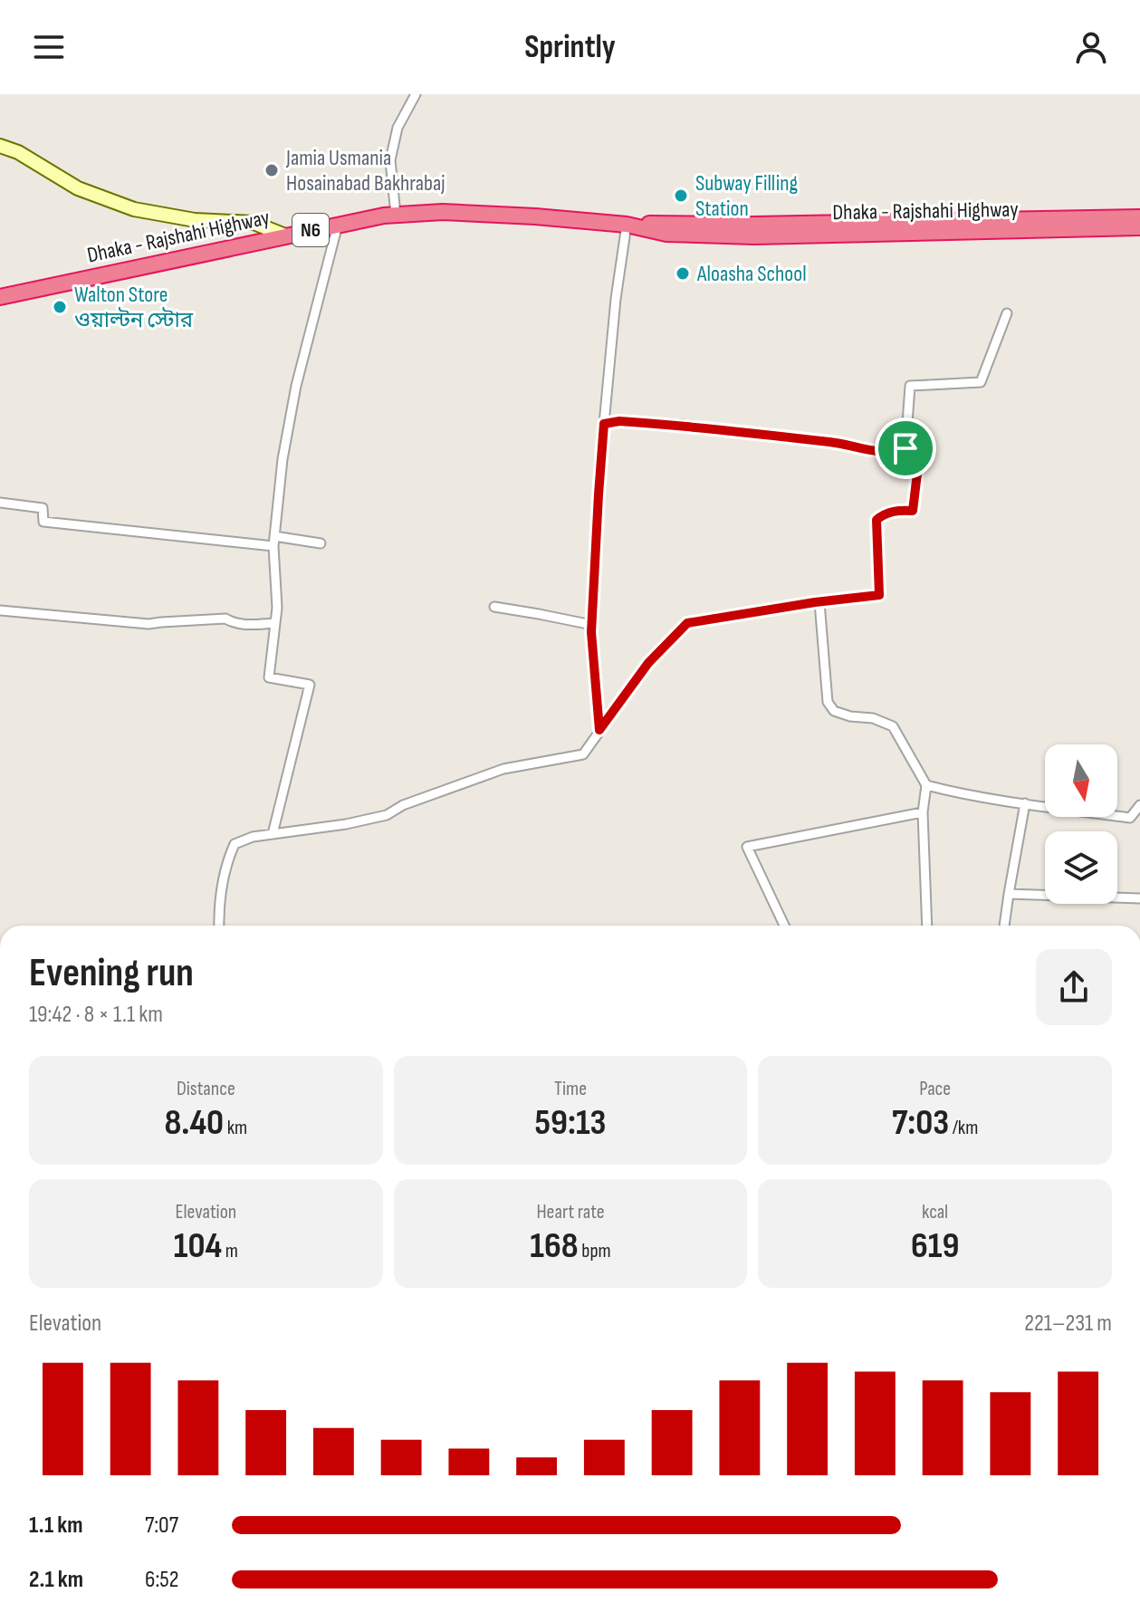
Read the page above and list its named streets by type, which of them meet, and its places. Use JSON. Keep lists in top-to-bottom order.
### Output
{
  "streets": {
    "highway": ["Dhaka - Rajshahi Highway", "N6"]
  },
  "places": [
    "Jamia Usmania Hosainabad Bakhrabaj",
    "Subway Filling Station",
    "Aloasha School",
    "Walton Store ওয়াল্টন স্টোর"
  ],
  "north": "bottom",
  "page": {
    "header": "Sprintly",
    "heading": ["Evening run", "19:42 · 8 × 1.1 km"],
    "stats": [
      ["Distance", "8.40 km"],
      ["Time", "59:13"],
      ["Pace", "7:03 /km"],
      ["Elevation", "104 m"],
      ["Heart rate", "168 bpm"],
      ["kcal", "619"]
    ],
    "chart": ["Elevation", "221–231 m"],
    "list": [
      {
        "name": "1.1 km",
        "note": "7:07"
      },
      {
        "name": "2.1 km",
        "note": "6:52"
      }
    ]
  }
}
